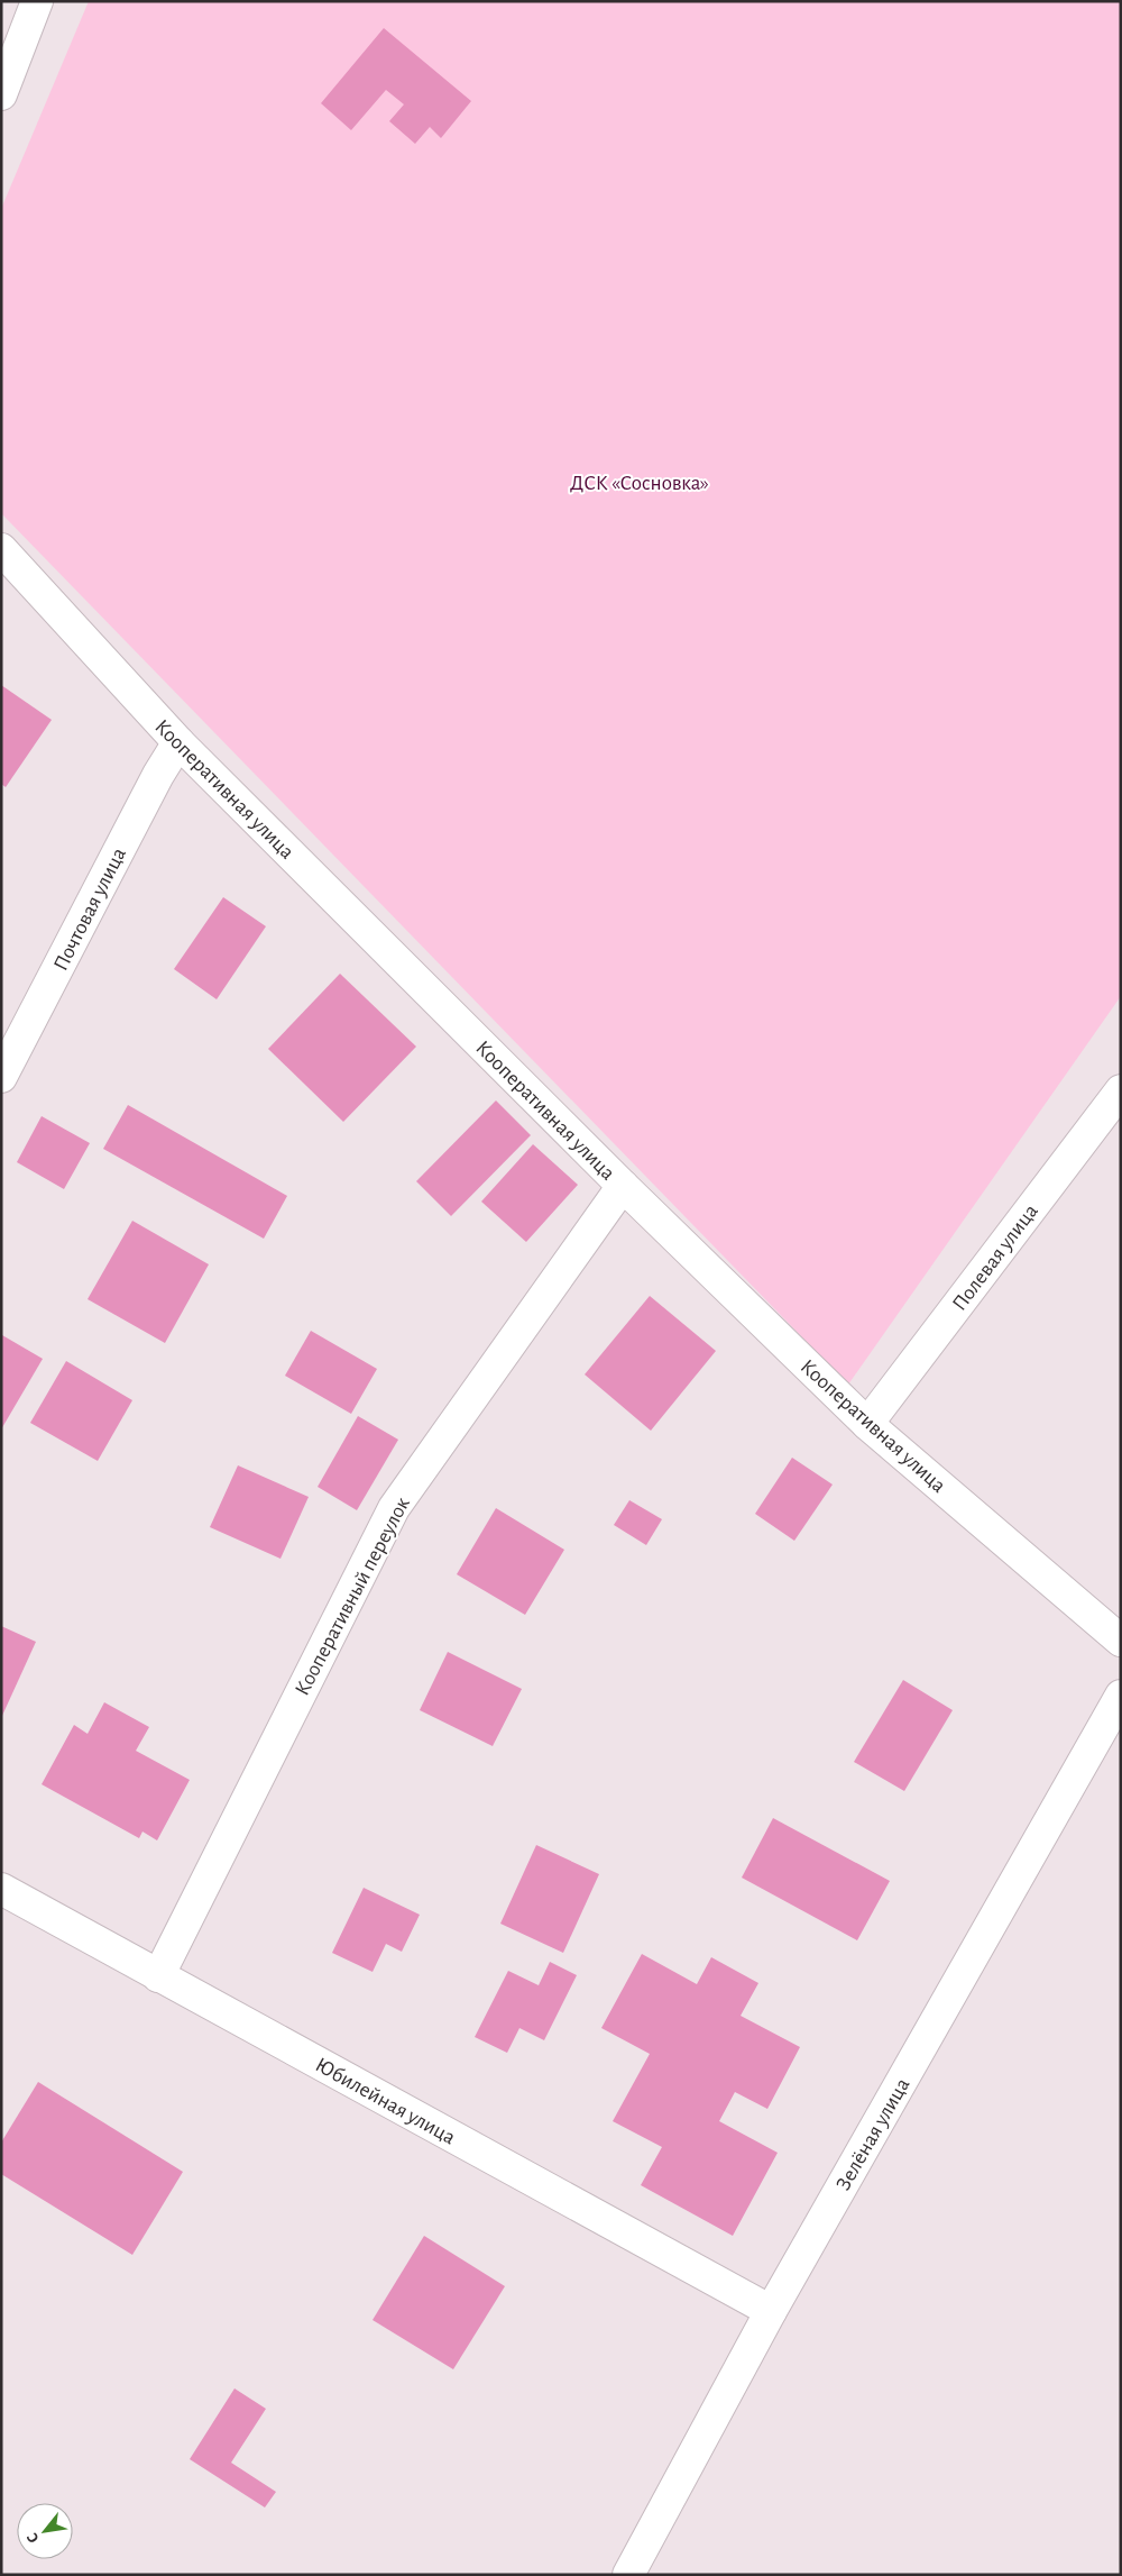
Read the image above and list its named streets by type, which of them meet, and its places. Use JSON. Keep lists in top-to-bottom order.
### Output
{
  "streets": {
    "street": [
      "Кооперативная улица",
      "Почтовая улица",
      "Полевая улица",
      "Кооперативный переулок",
      "Юбилейная улица",
      "Зелёная улица"
    ]
  },
  "crossings": [
    ["Кооперативная улица", "Почтовая улица"],
    ["Кооперативная улица", "Полевая улица"],
    ["Кооперативная улица", "Кооперативный переулок"],
    ["Кооперативный переулок", "Юбилейная улица"],
    ["Юбилейная улица", "Зелёная улица"]
  ],
  "parks": ["ДСК «Сосновка»"],
  "north": "bottom left"
}
